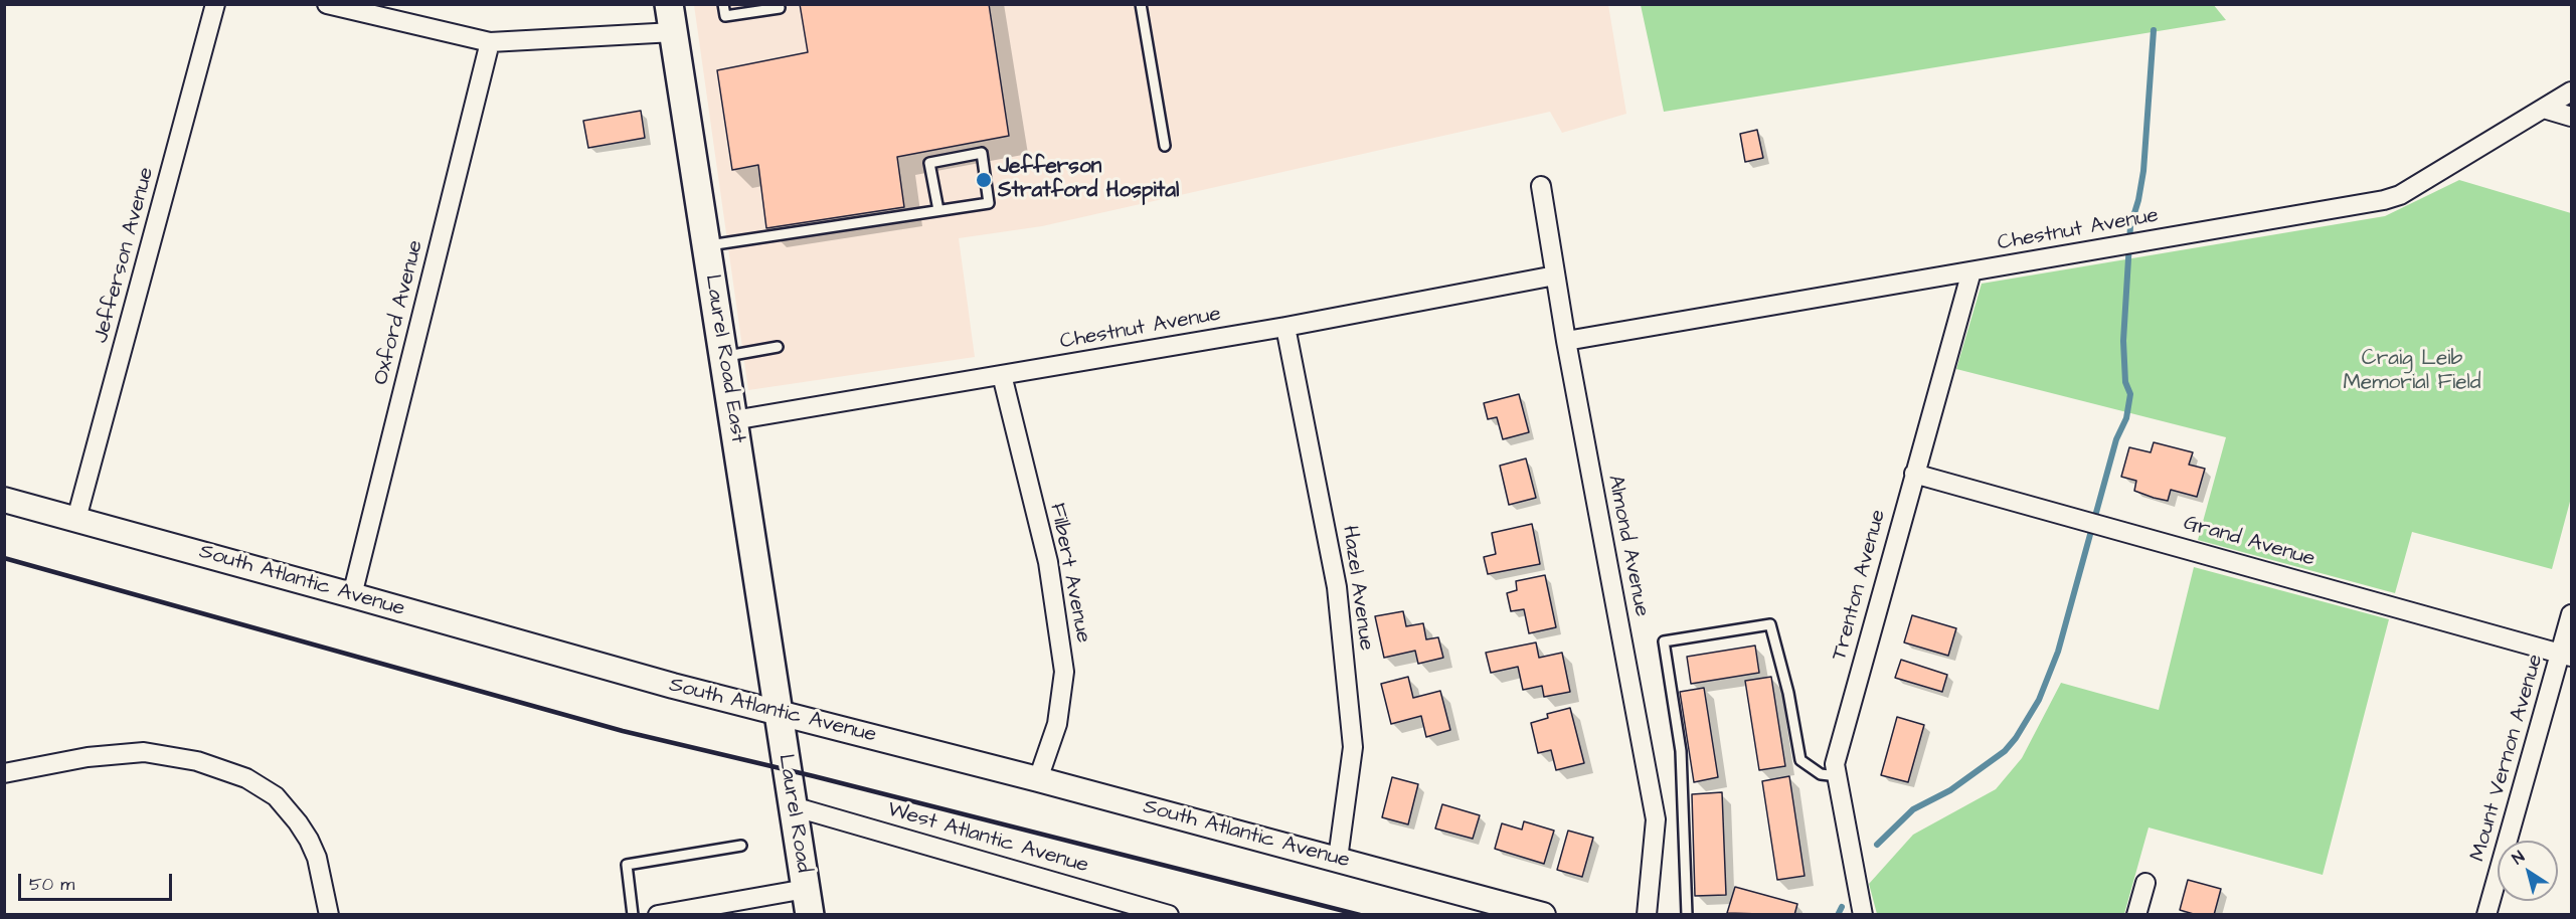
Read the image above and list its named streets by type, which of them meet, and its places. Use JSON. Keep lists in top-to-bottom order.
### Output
{
  "streets": {
    "main road": ["Laurel Road East", "Laurel Road"],
    "street": [
      "Chestnut Avenue",
      "Jefferson Avenue",
      "Oxford Avenue",
      "Grand Avenue",
      "Almond Avenue",
      "Filbert Avenue",
      "South Atlantic Avenue",
      "Trenton Avenue",
      "Hazel Avenue",
      "Mount Vernon Avenue",
      "West Atlantic Avenue"
    ]
  },
  "crossings": [
    ["Chestnut Avenue", "Laurel Road East"],
    ["Chestnut Avenue", "Almond Avenue"],
    ["Chestnut Avenue", "Filbert Avenue"],
    ["Chestnut Avenue", "Trenton Avenue"],
    ["Chestnut Avenue", "Hazel Avenue"],
    ["Jefferson Avenue", "South Atlantic Avenue"],
    ["Oxford Avenue", "South Atlantic Avenue"],
    ["Laurel Road East", "South Atlantic Avenue"],
    ["Laurel Road East", "Laurel Road"],
    ["Grand Avenue", "Trenton Avenue"],
    ["Grand Avenue", "Mount Vernon Avenue"],
    ["Filbert Avenue", "South Atlantic Avenue"],
    ["South Atlantic Avenue", "Hazel Avenue"],
    ["South Atlantic Avenue", "Laurel Road"],
    ["Laurel Road", "West Atlantic Avenue"]
  ],
  "parks": ["Craig Leib Memorial Field"],
  "places": ["Jefferson Stratford Hospital"],
  "scale_bar": "50 m",
  "north": "top left"
}
